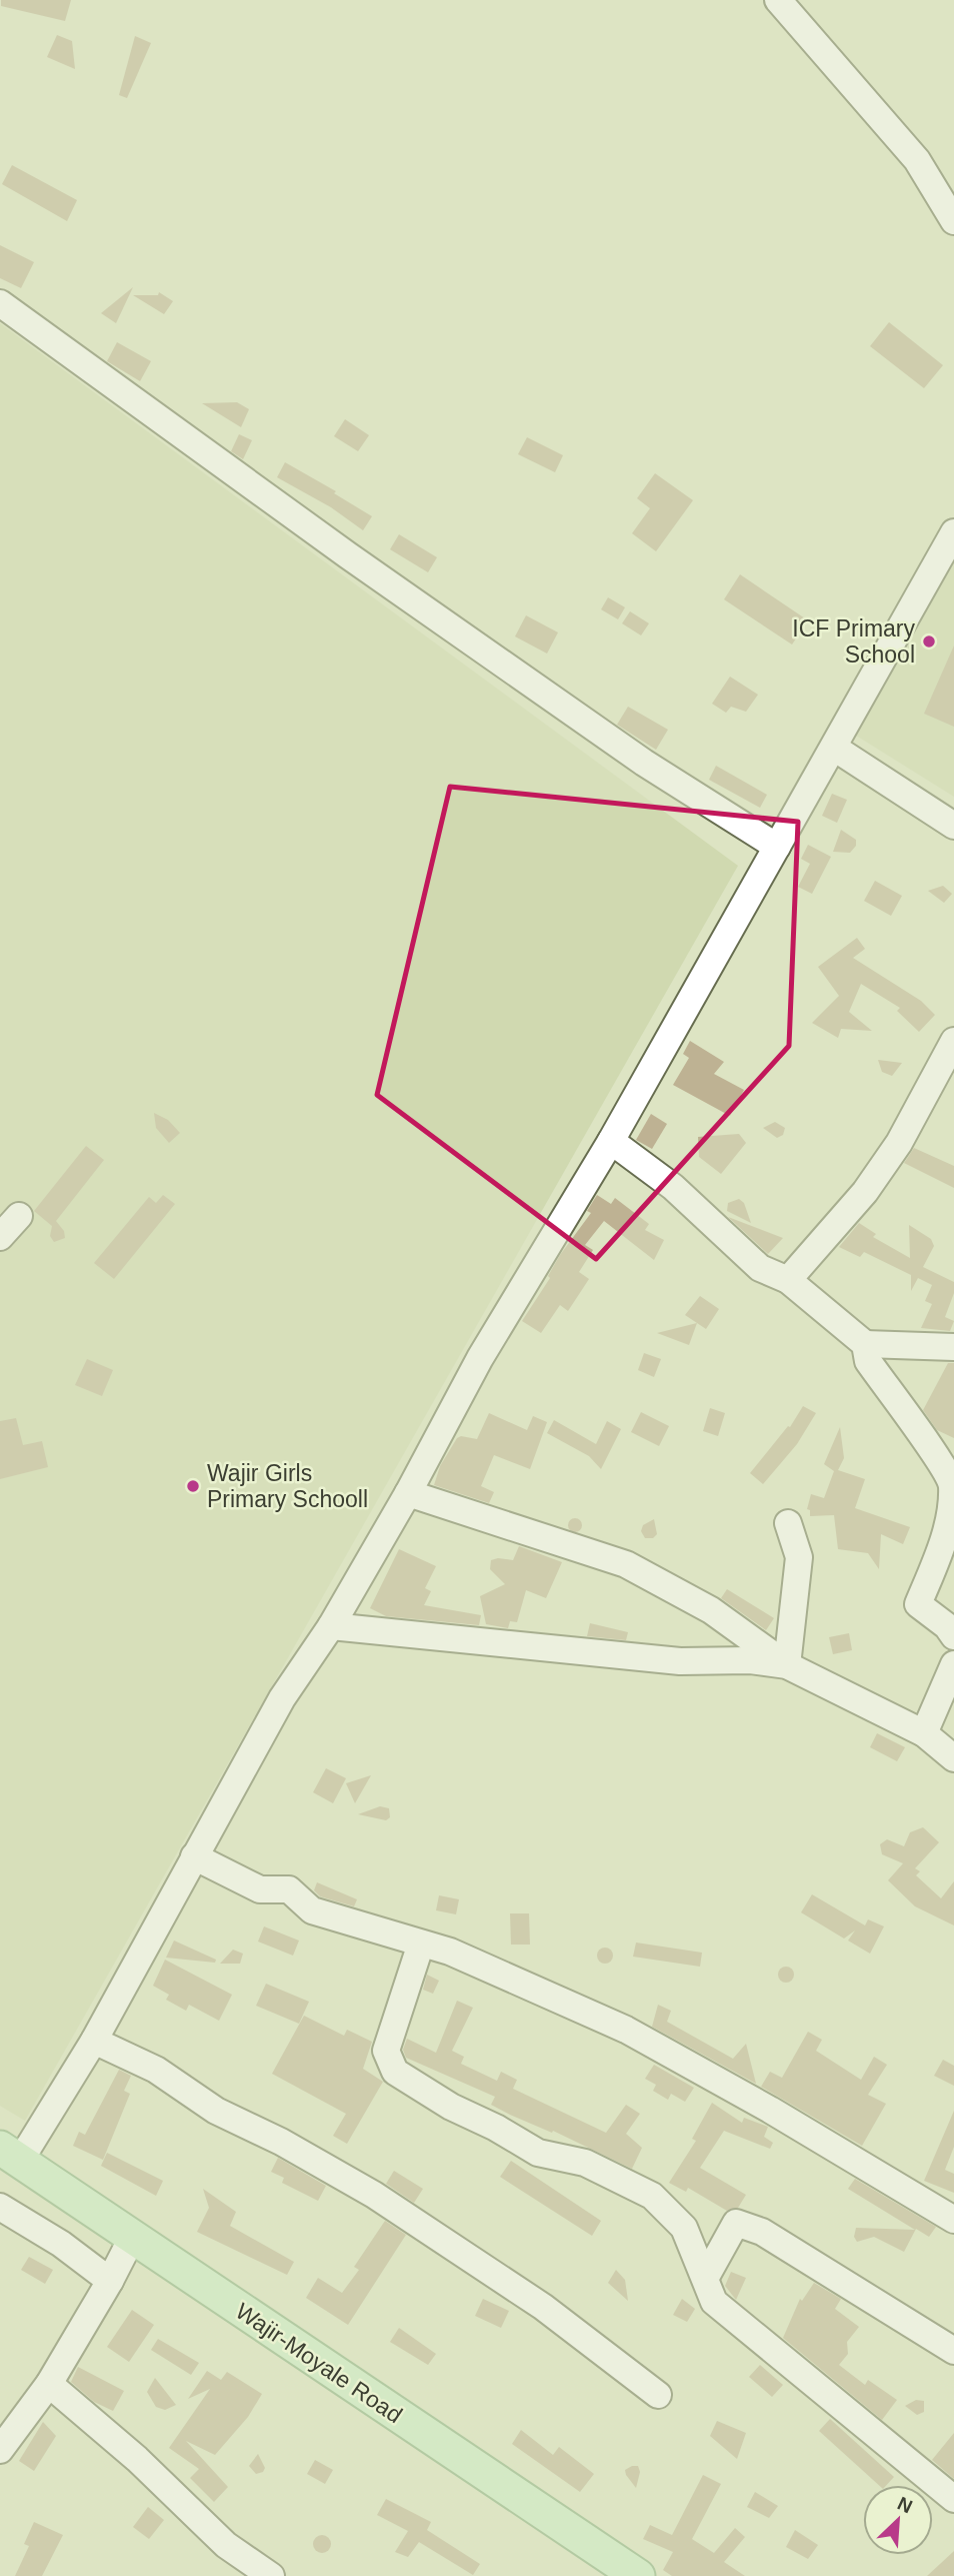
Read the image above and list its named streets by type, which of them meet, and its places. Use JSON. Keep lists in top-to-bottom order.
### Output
{
  "streets": {
    "main road": ["Wajir-Moyale Road"]
  },
  "places": ["ICF Primary School", "Wajir Girls Primary Schooll"],
  "north": "top right"
}
